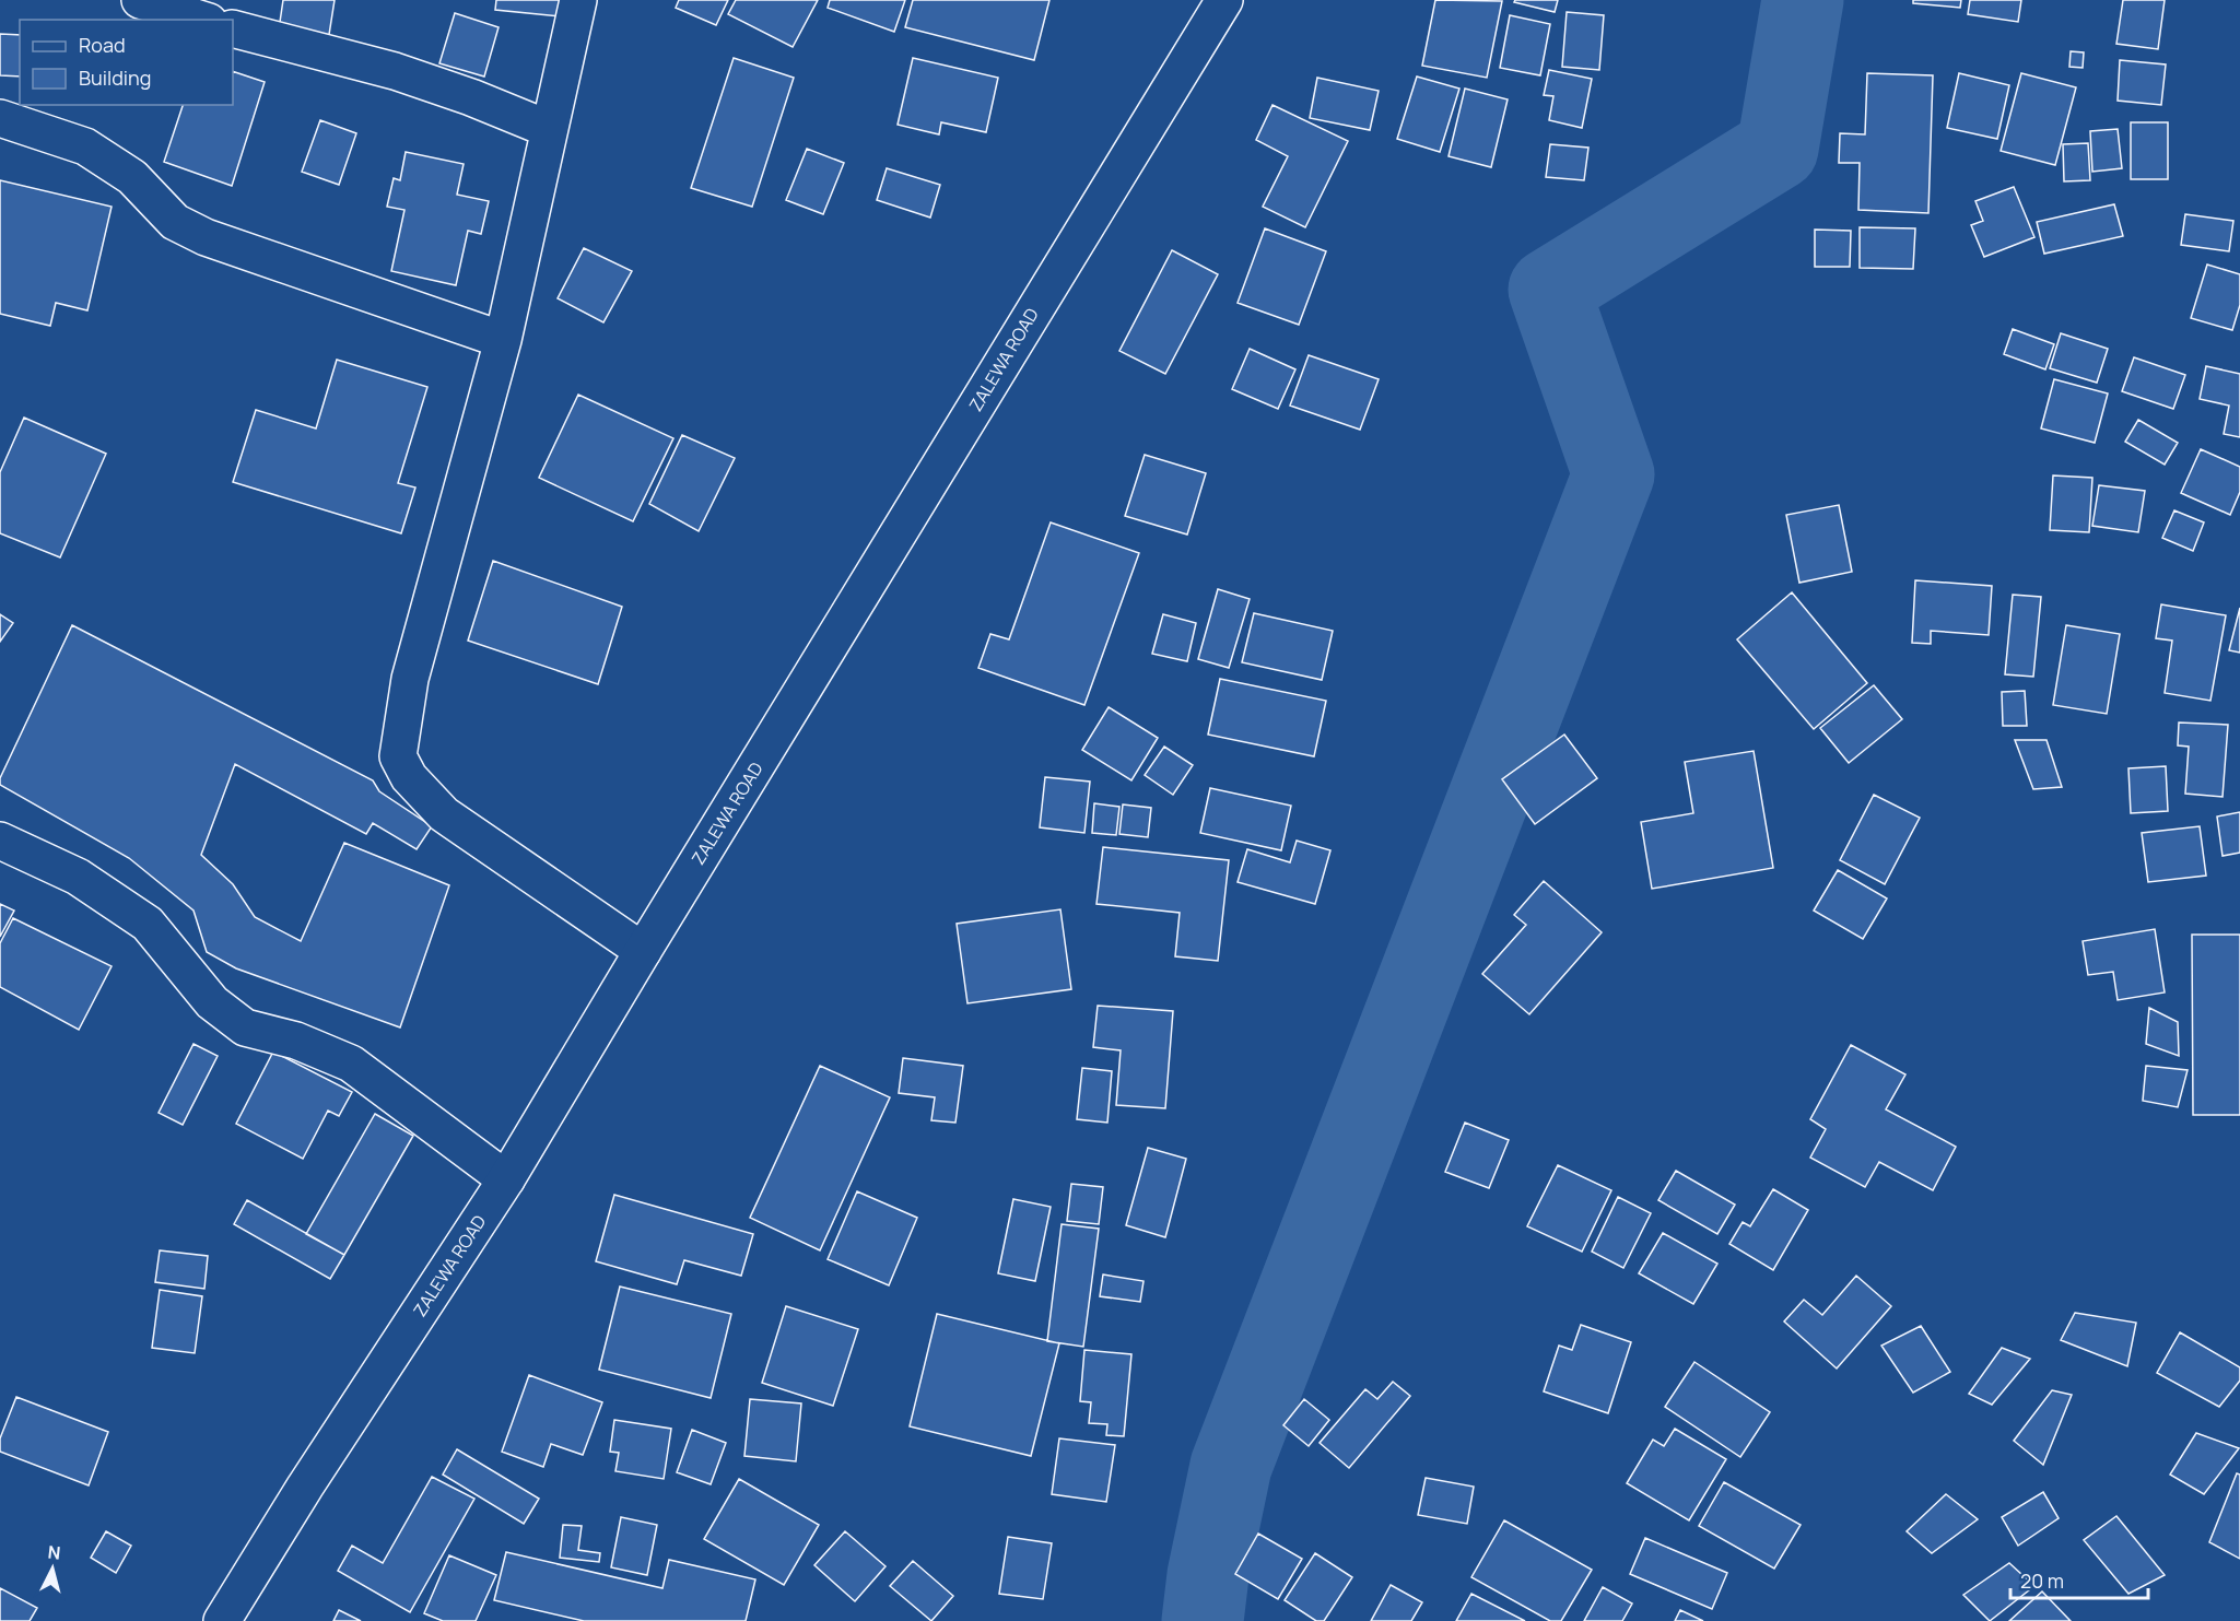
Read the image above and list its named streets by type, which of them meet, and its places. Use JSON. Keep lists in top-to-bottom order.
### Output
{
  "streets": {
    "main road": ["ZALEWA ROAD"]
  },
  "legend": ["Road", "Building"],
  "scale_bar": "20 m",
  "north": "top"
}
